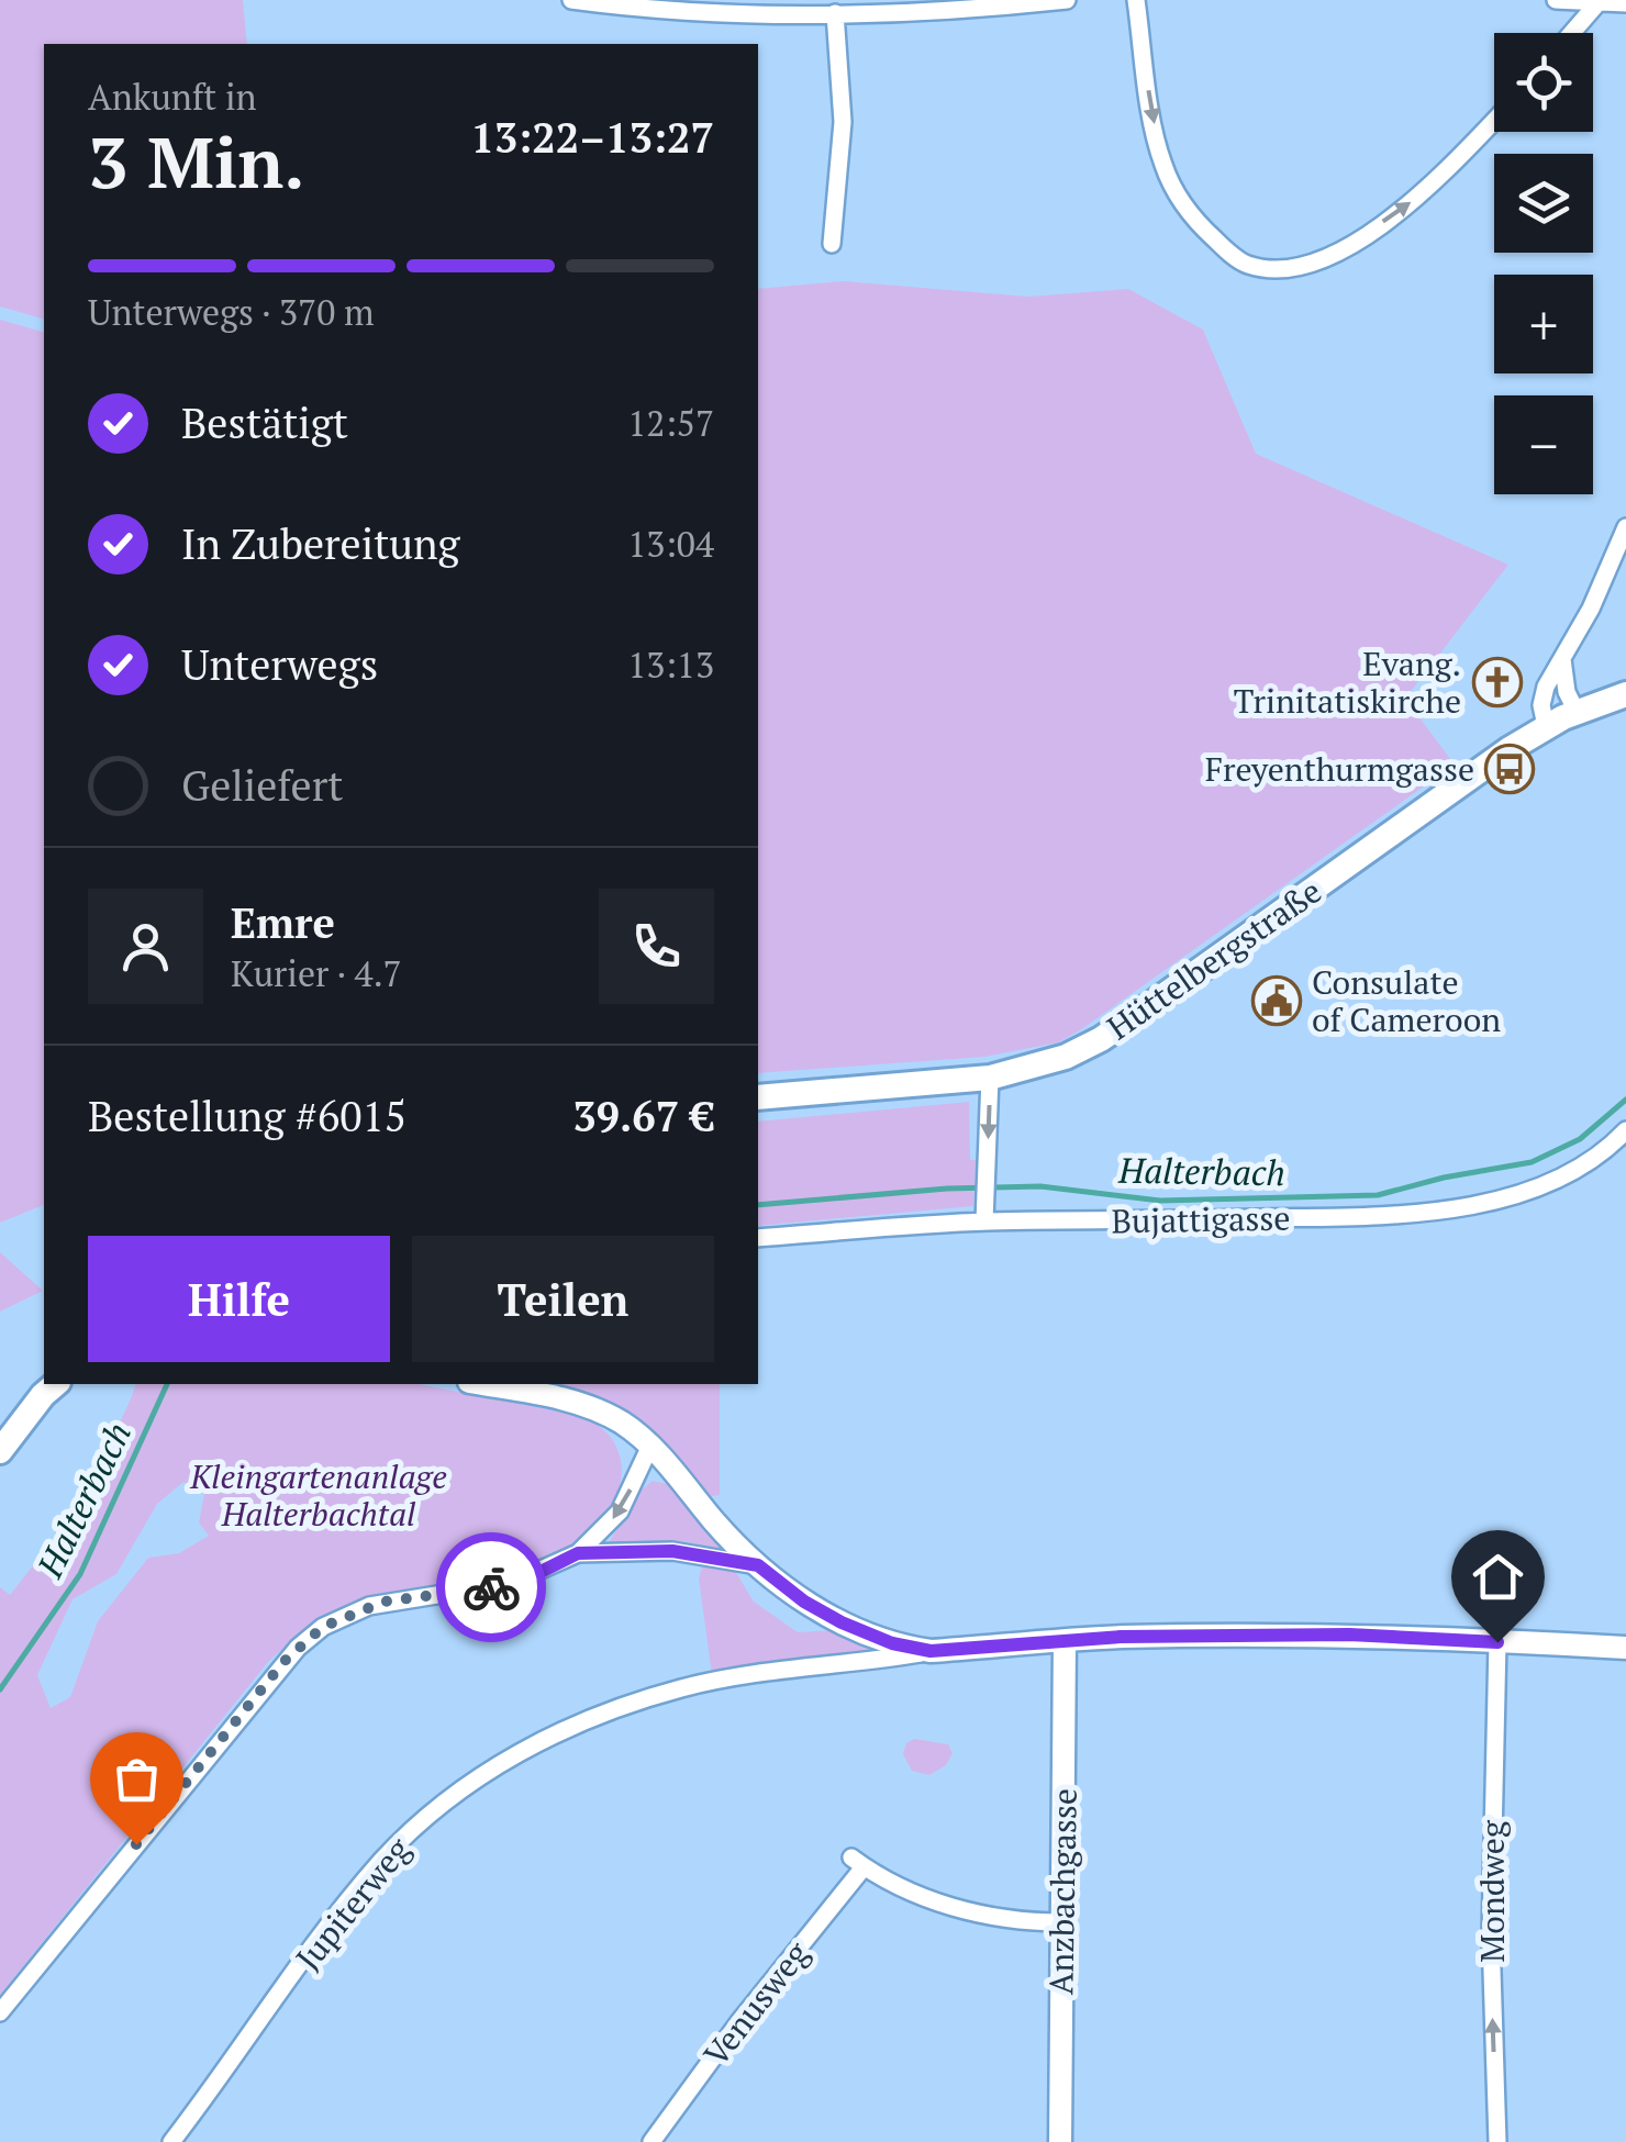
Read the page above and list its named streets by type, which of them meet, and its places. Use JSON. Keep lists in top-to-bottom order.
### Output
{
  "streets": {
    "main road": ["Hüttelbergstraße"],
    "street": [
      "Bujattigasse",
      "Anzbachgasse",
      "Mondweg",
      "Jupiterweg",
      "Venusweg"
    ]
  },
  "crossings": [
    ["Anzbachgasse", "Venusweg"]
  ],
  "one_way": ["Mondweg"],
  "water": ["Halterbach"],
  "parks": ["Kleingartenanlage Halterbachtal"],
  "places": {
    "church": ["Evang. Trinitatiskirche"],
    "bus stop": ["Freyenthurmgasse"],
    "public building": ["Consulate of Cameroon"]
  },
  "page": {
    "map_buttons": ["+", "−"],
    "heading": ["3 Min.", "Ankunft in", "13:22–13:27"],
    "panel": [
      "Emre",
      "Kurier · 4.7",
      "Bestellung #6015",
      "39.67 €"
    ],
    "bar": "Unterwegs · 370 m",
    "list": [
      ["Bestätigt", "12:57"],
      ["In Zubereitung", "13:04"],
      ["Unterwegs", "13:13"],
      "Geliefert"
    ],
    "buttons": ["Hilfe", "Teilen"]
  }
}
